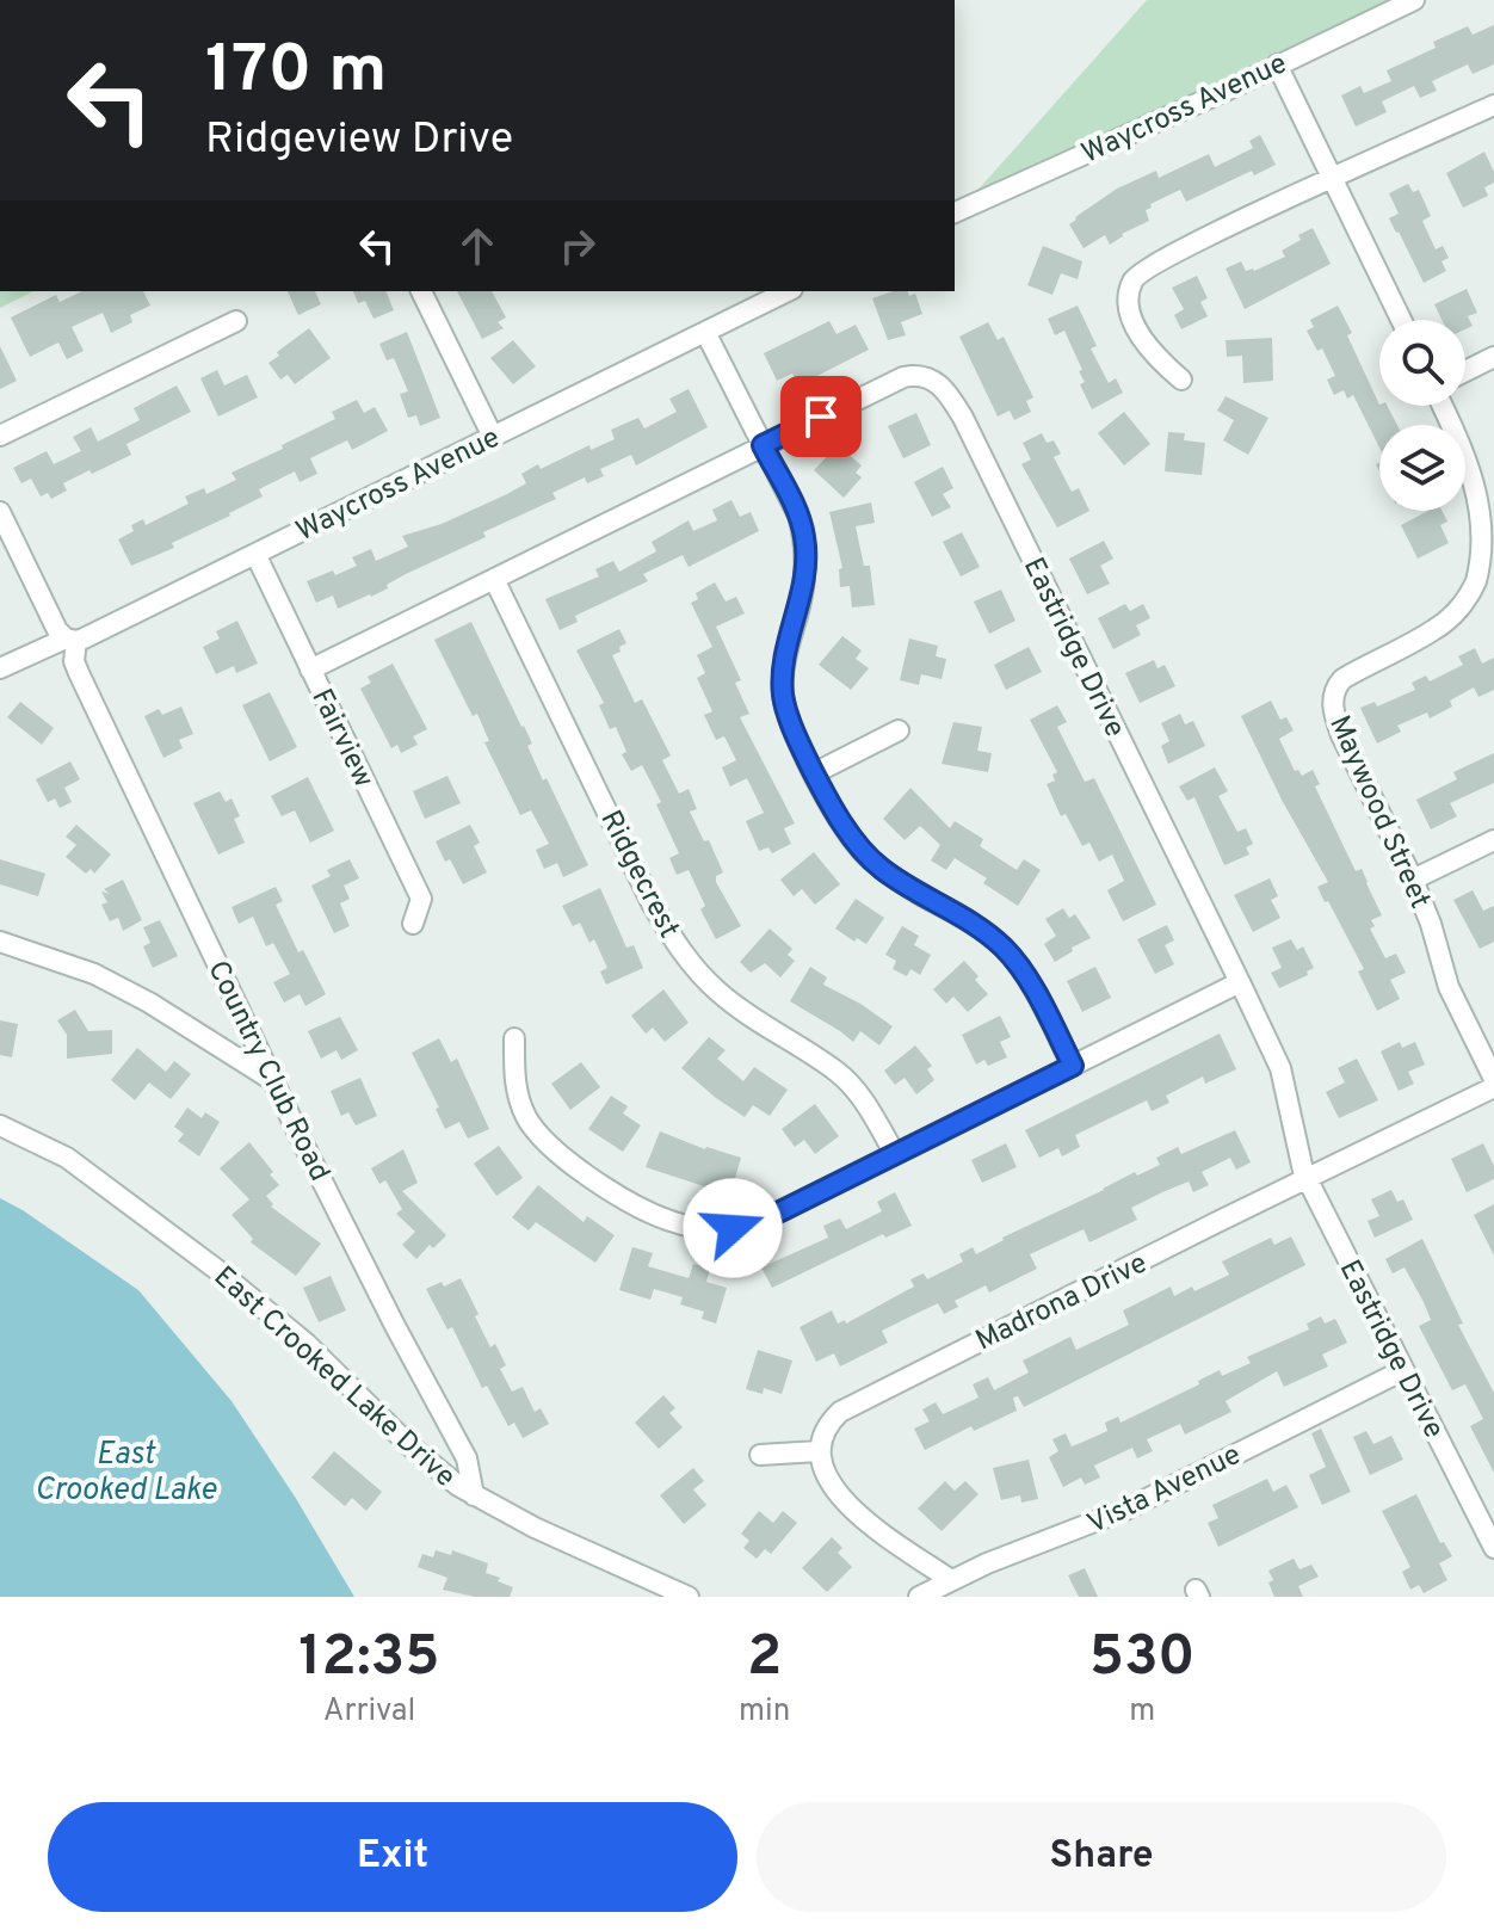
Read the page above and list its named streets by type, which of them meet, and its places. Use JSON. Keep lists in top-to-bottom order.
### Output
{
  "streets": {
    "street": [
      "Waycross Avenue",
      "Eastridge Drive",
      "Fairview",
      "Maywood Street",
      "Ridgecrest",
      "Country Club Road",
      "Madrona Drive",
      "East Crooked Lake Drive",
      "Vista Avenue"
    ]
  },
  "crossings": [
    ["Waycross Avenue", "Fairview"],
    ["Waycross Avenue", "Country Club Road"],
    ["Eastridge Drive", "Fairview"],
    ["Eastridge Drive", "Ridgecrest"],
    ["Eastridge Drive", "Madrona Drive"],
    ["Eastridge Drive", "Vista Avenue"],
    ["Country Club Road", "East Crooked Lake Drive"]
  ],
  "water": ["East Crooked Lake"],
  "page": {
    "turn": ["170 m", "Ridgeview Drive"],
    "eta": [
      "12:35",
      "Arrival",
      "2",
      "min",
      "530",
      "m"
    ],
    "buttons": ["Exit", "Share"]
  }
}
